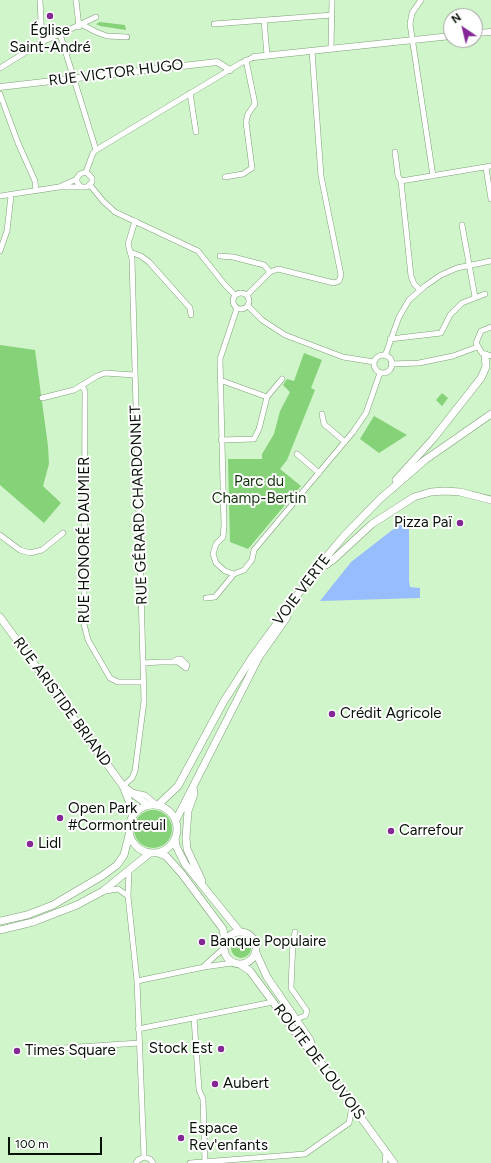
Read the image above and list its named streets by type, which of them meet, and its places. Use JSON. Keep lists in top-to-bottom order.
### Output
{
  "streets": {
    "main road": ["VOIE VERTE", "RUE ARISTIDE BRIAND", "ROUTE DE LOUVOIS"],
    "street": ["RUE VICTOR HUGO", "RUE GÉRARD CHARDONNET", "RUE HONORÉ DAUMIER"]
  },
  "crossings": [
    ["RUE GÉRARD CHARDONNET", "RUE HONORÉ DAUMIER"],
    ["RUE GÉRARD CHARDONNET", "RUE ARISTIDE BRIAND"],
    ["VOIE VERTE", "RUE ARISTIDE BRIAND"]
  ],
  "parks": ["Parc du Champ-Bertin"],
  "places": [
    "Église Saint-André",
    "Pizza Paï",
    "Crédit Agricole",
    "Open Park #Cormontreuil",
    "Carrefour",
    "Lidl",
    "Banque Populaire",
    "Stock Est",
    "Times Square",
    "Aubert",
    "Espace Rev'enfants"
  ],
  "scale_bar": "100 m",
  "north": "top left"
}
